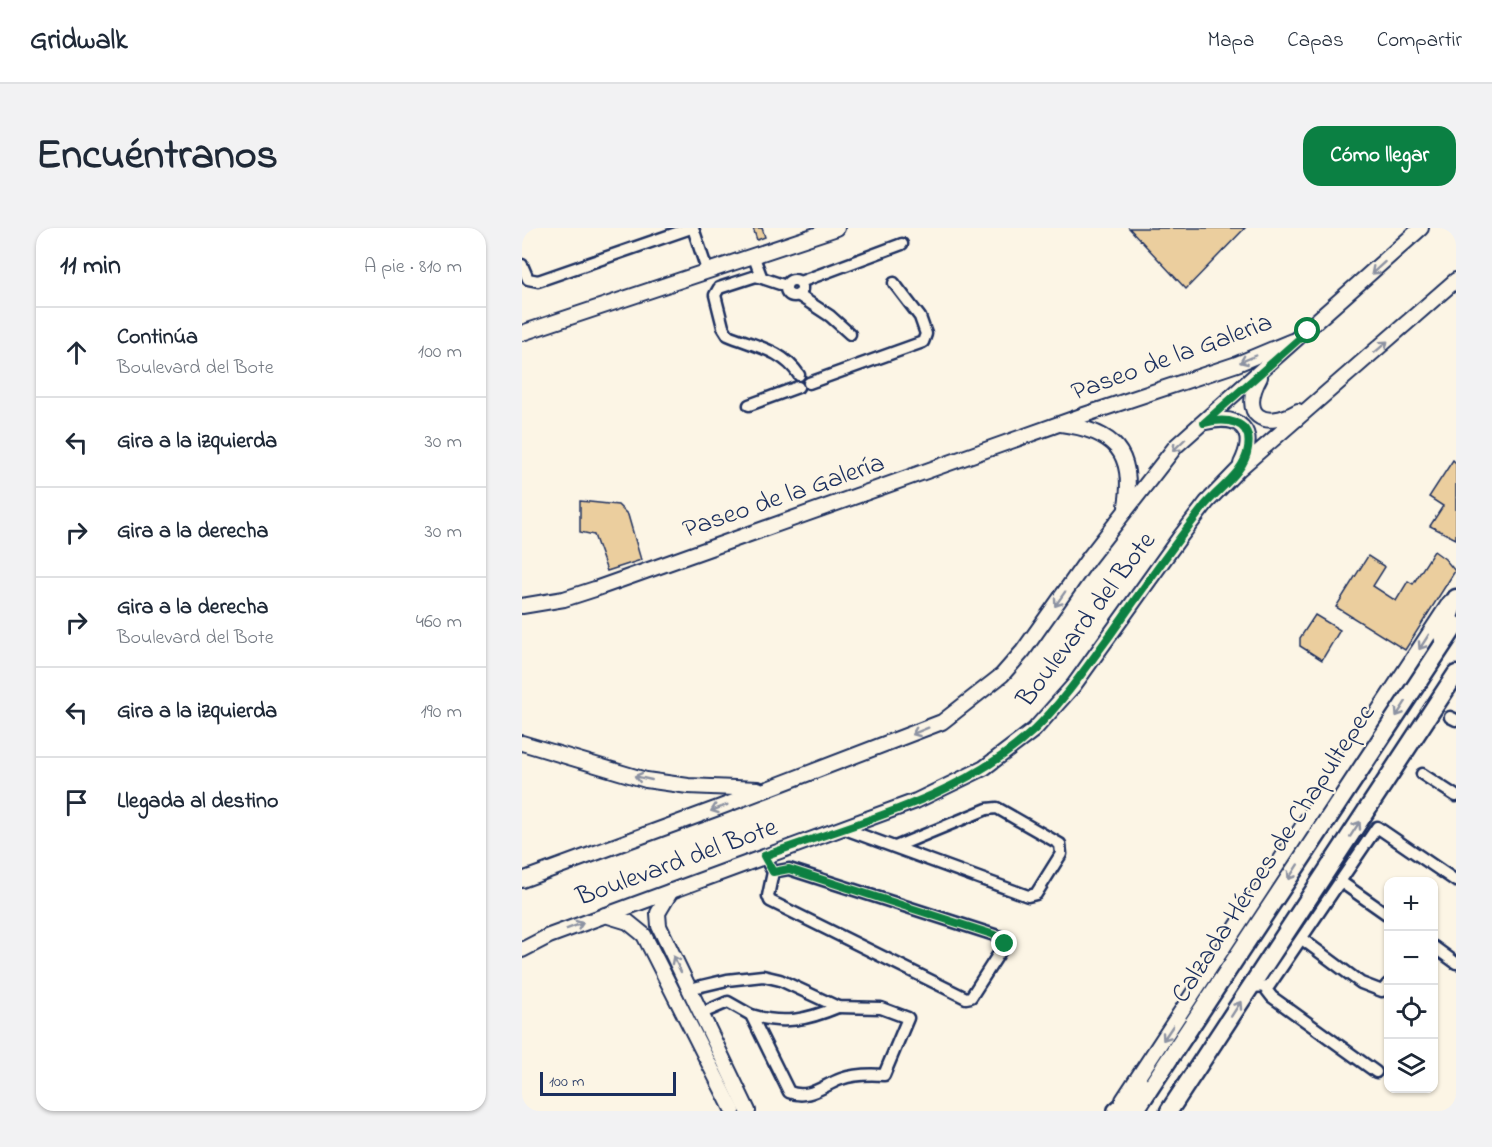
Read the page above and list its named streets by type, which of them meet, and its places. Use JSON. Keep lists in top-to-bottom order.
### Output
{
  "streets": {
    "main road": ["Calzada Héroes de Chapultepec"],
    "street": ["Paseo de la Galeria", "Paseo de la Galería", "Boulevard del Bote"]
  },
  "crossings": [
    ["Paseo de la Galeria", "Paseo de la Galería"],
    ["Paseo de la Galeria", "Boulevard del Bote"]
  ],
  "one_way": ["Paseo de la Galeria"],
  "scale_bar": "100 m",
  "page": {
    "header": "Gridwalk",
    "nav": ["Mapa", "Capas", "Compartir"],
    "title": "Encuéntranos",
    "buttons": "Cómo llegar",
    "heading": ["11 min", "A pie · 810 m"],
    "list": [
      ["Continúa", "Boulevard del Bote", "100 m"],
      ["Gira a la izquierda", "30 m"],
      ["Gira a la derecha", "30 m"],
      ["Gira a la derecha", "Boulevard del Bote", "460 m"],
      ["Gira a la izquierda", "190 m"],
      "Llegada al destino"
    ],
    "map_buttons": ["+", "−"],
    "scale": "100 m"
  }
}
